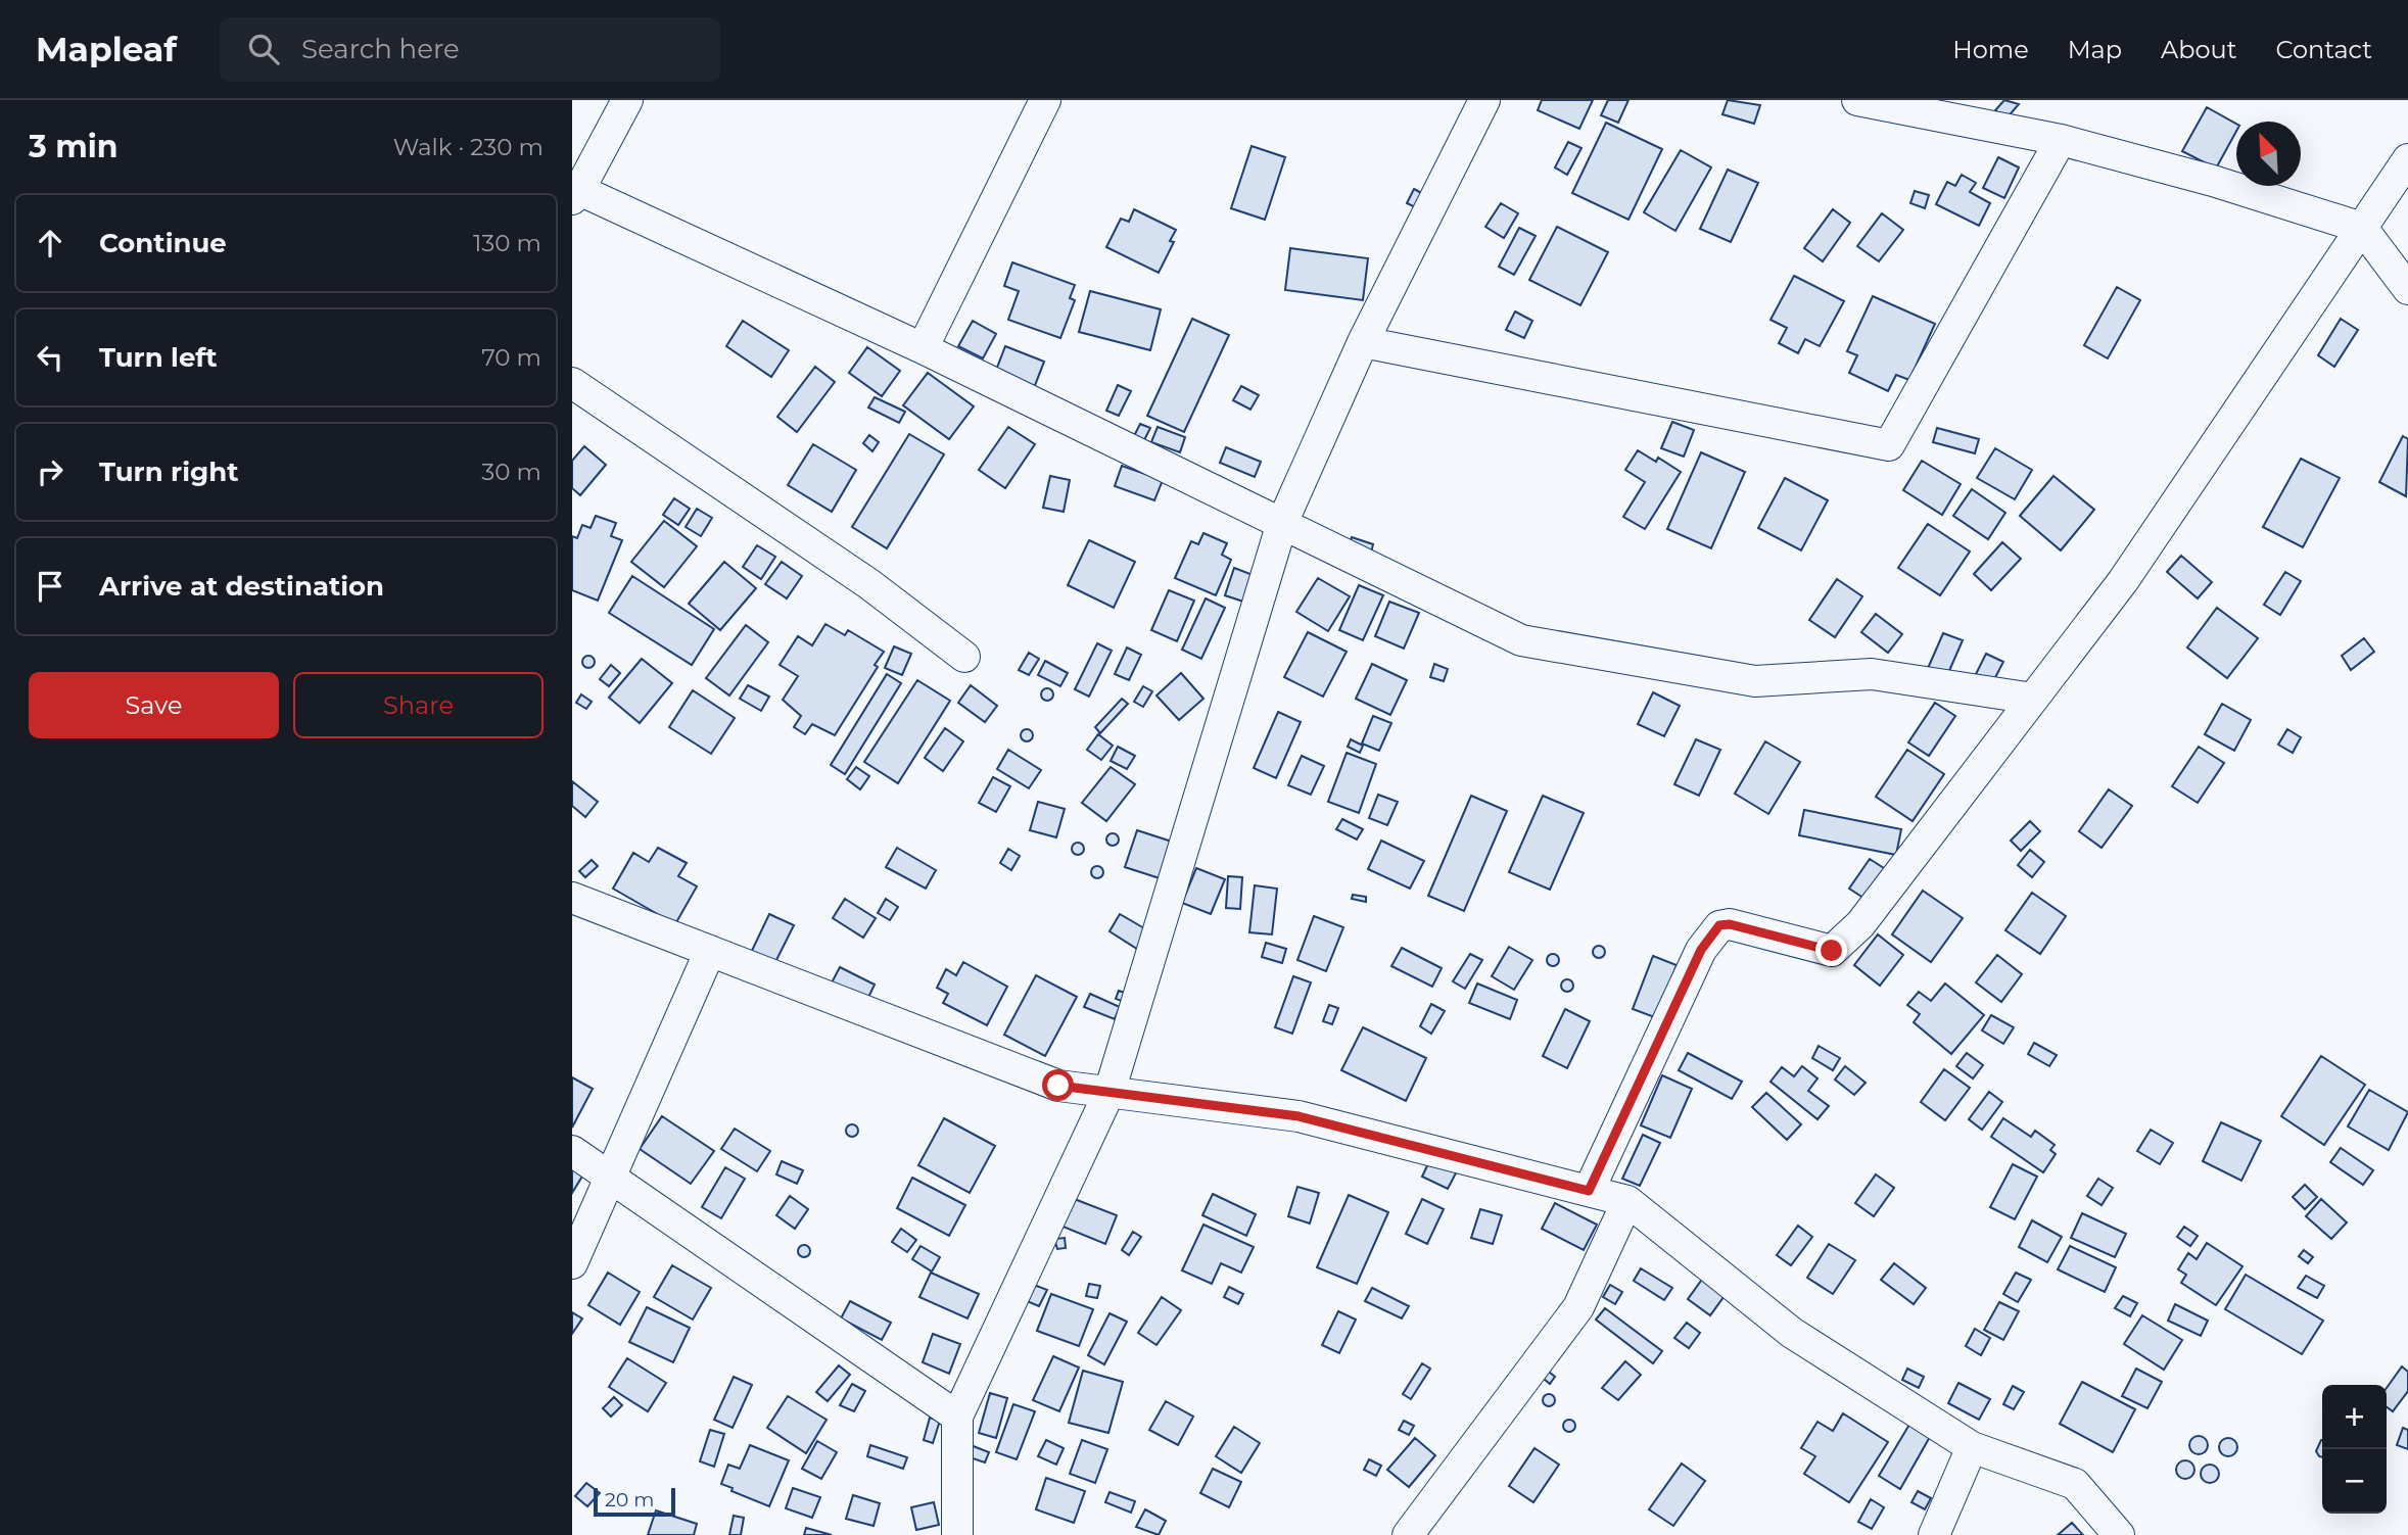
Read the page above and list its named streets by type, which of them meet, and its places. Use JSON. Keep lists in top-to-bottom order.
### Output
{
  "scale_bar": "20 m",
  "north": "top left",
  "page": {
    "header": "Mapleaf",
    "search": "Search here",
    "nav": [
      "Home",
      "Map",
      "About",
      "Contact"
    ],
    "heading": ["3 min", "Walk · 230 m"],
    "list": [
      ["Continue", "130 m"],
      ["Turn left", "70 m"],
      ["Turn right", "30 m"],
      "Arrive at destination"
    ],
    "buttons": ["Save", "Share"],
    "map_buttons": ["+", "−"],
    "scale": "20 m"
  }
}
